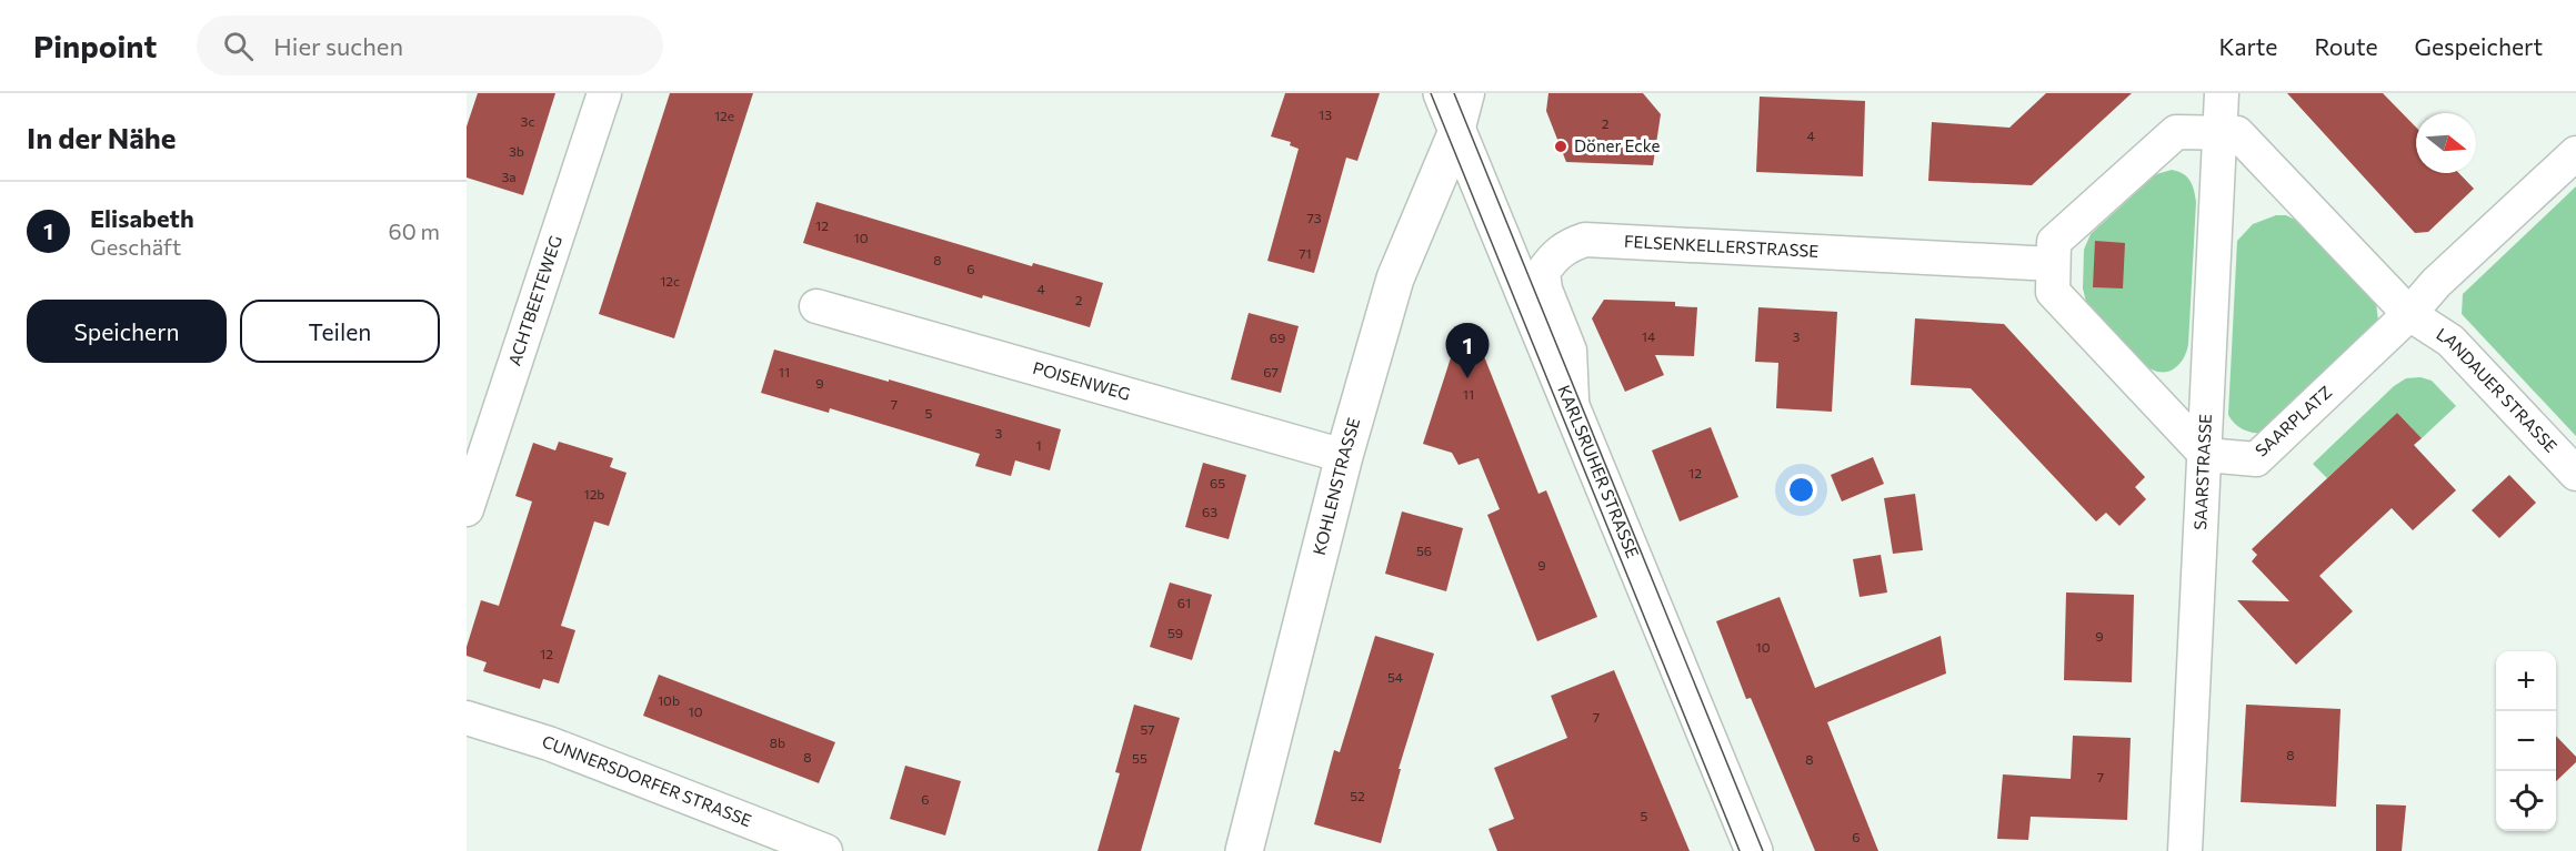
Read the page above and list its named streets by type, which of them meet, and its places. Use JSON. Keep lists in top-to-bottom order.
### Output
{
  "streets": {
    "street": [
      "FELSENKELLERSTRASSE",
      "ACHTBEETEWEG",
      "POISENWEG",
      "LANDAUER STRASSE",
      "SAARPLATZ",
      "KARLSRUHER STRASSE",
      "SAARSTRASSE",
      "KOHLENSTRASSE",
      "CUNNERSDORFER STRASSE"
    ]
  },
  "crossings": [
    ["FELSENKELLERSTRASSE", "KARLSRUHER STRASSE"],
    ["POISENWEG", "KOHLENSTRASSE"],
    ["LANDAUER STRASSE", "SAARPLATZ"],
    ["SAARPLATZ", "SAARSTRASSE"],
    ["KARLSRUHER STRASSE", "KOHLENSTRASSE"]
  ],
  "places": ["Döner Ecke"],
  "house_numbers": [
    "13",
    "12e",
    "3c",
    "2",
    "4",
    "3b",
    "3a",
    "73",
    "12",
    "10",
    "71",
    "8",
    "6",
    "12c",
    "4",
    "2",
    "14",
    "3",
    "69",
    "11",
    "67",
    "9",
    "11",
    "7",
    "5",
    "3",
    "1",
    "12",
    "65",
    "12b",
    "63",
    "56",
    "9",
    "61",
    "59",
    "9",
    "10",
    "12",
    "54",
    "10b",
    "10",
    "7",
    "57",
    "8b",
    "8",
    "8",
    "55",
    "8",
    "7",
    "52",
    "6",
    "5",
    "6"
  ],
  "north": "right",
  "page": {
    "header": "Pinpoint",
    "search": "Hier suchen",
    "nav": ["Karte", "Route", "Gespeichert"],
    "heading": "In der Nähe",
    "list": [
      {
        "mark": "1",
        "name": "Elisabeth",
        "note": "Geschäft",
        "value": "60 m"
      }
    ],
    "buttons": ["Speichern", "Teilen"],
    "pins": "1",
    "map_buttons": ["+", "−"]
  }
}
